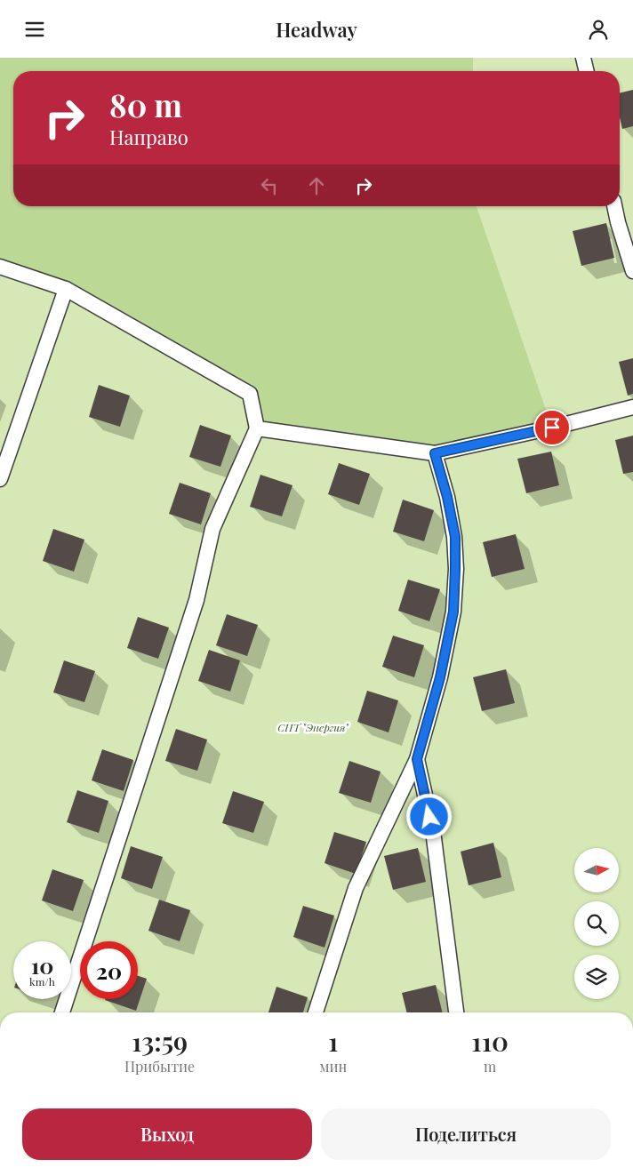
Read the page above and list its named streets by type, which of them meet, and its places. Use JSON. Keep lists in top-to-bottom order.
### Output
{
  "parks": ["СНТ \"Энергия\""],
  "north": "right",
  "page": {
    "header": "Headway",
    "turn": ["80 m", "Направо"],
    "speed": "10 km/h",
    "limit": "20",
    "eta": [
      "13:59",
      "Прибытие",
      "1",
      "мин",
      "110",
      "m"
    ],
    "buttons": ["Выход", "Поделиться"]
  }
}
